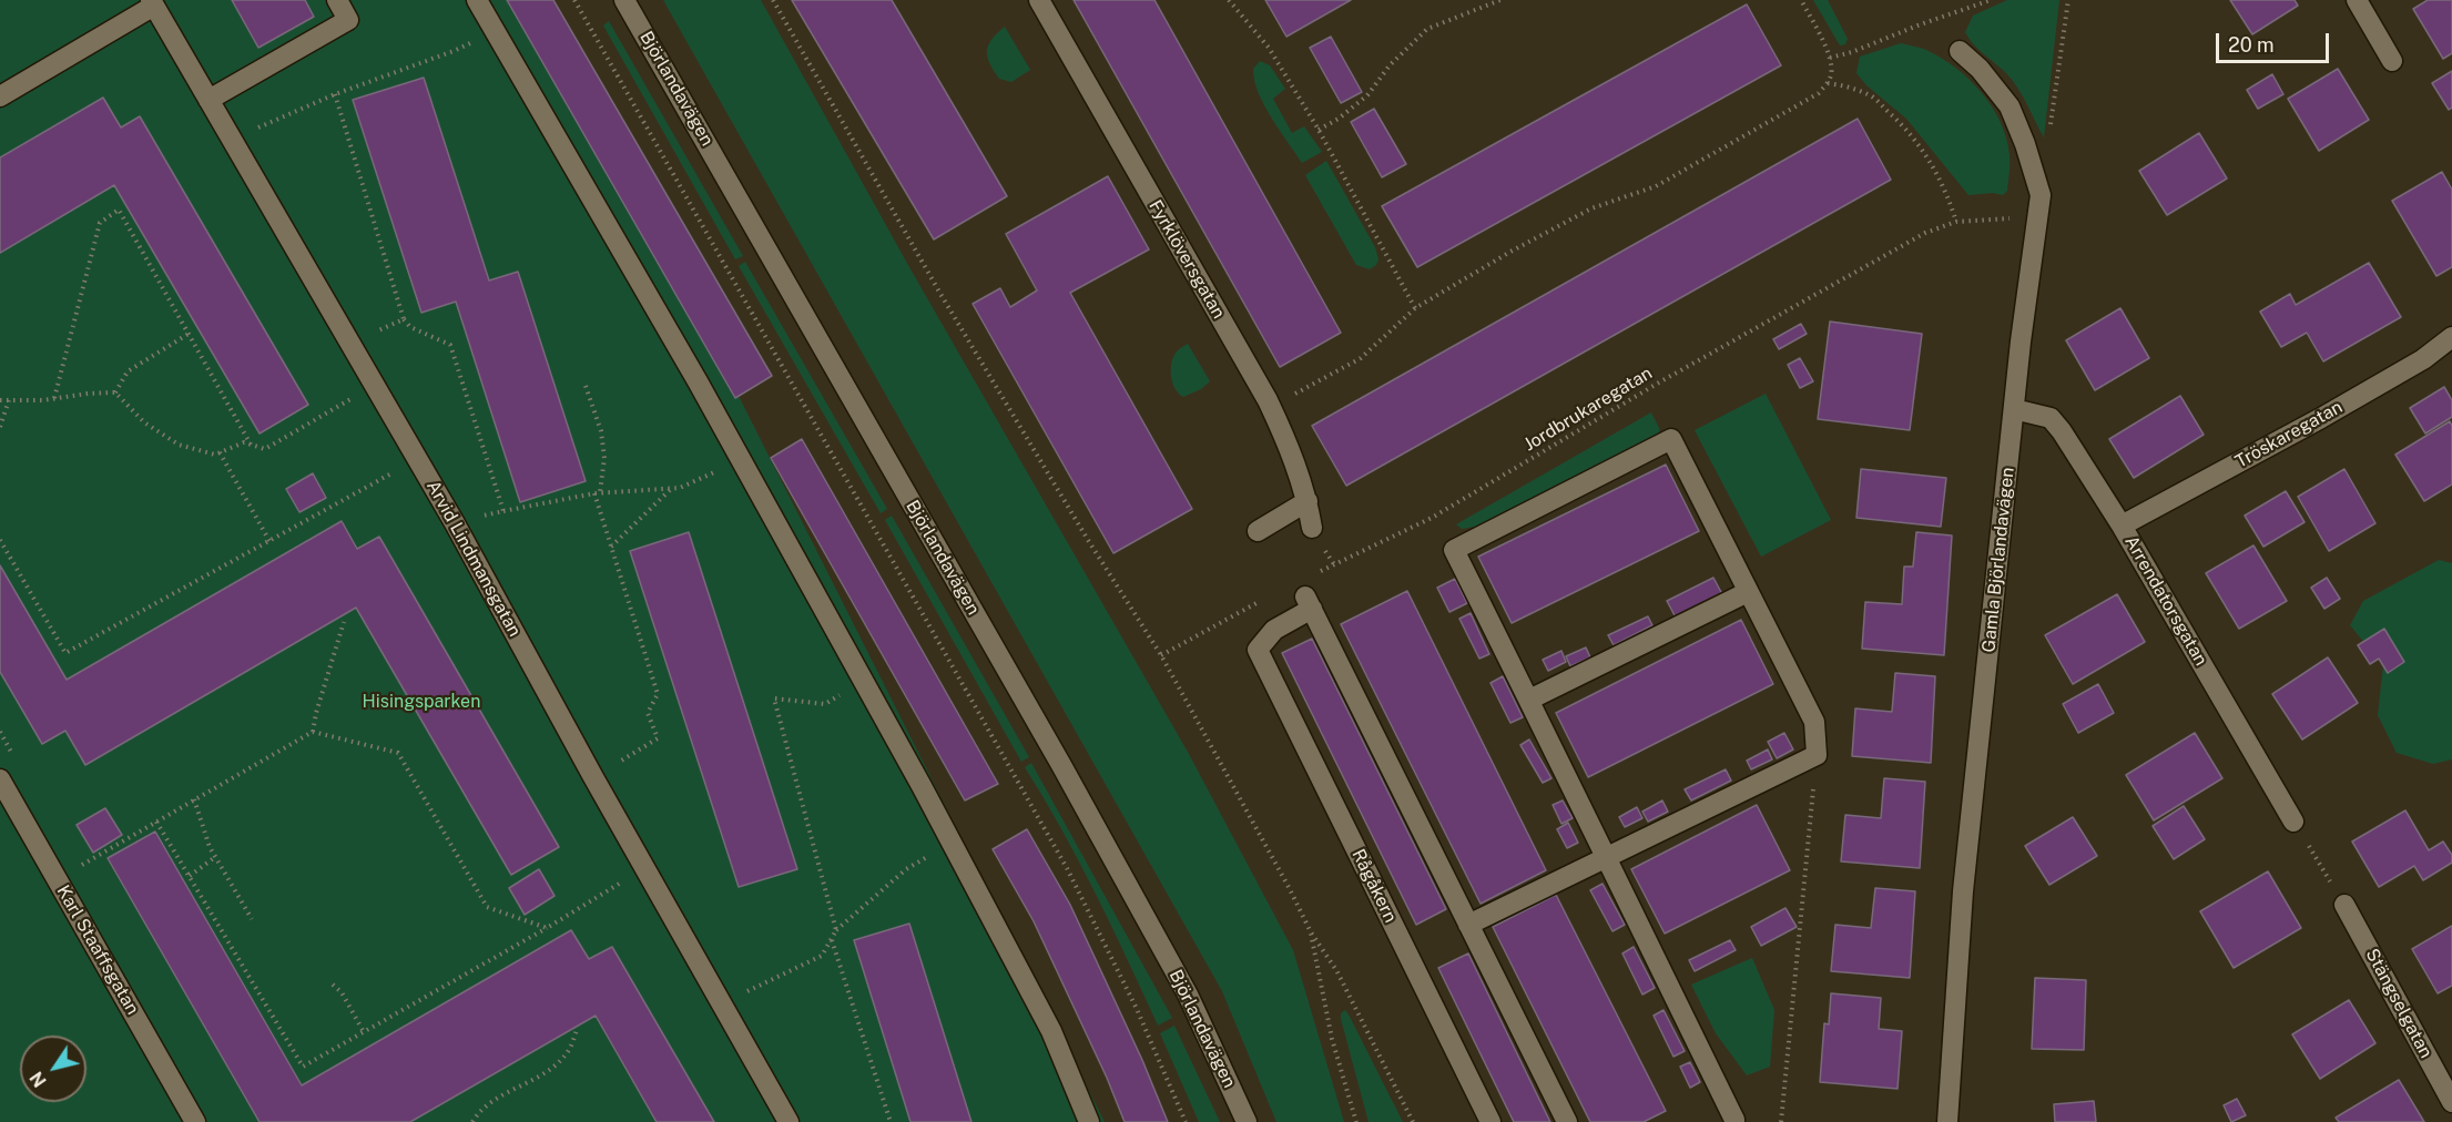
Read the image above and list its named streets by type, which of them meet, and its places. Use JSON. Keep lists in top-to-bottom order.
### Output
{
  "streets": {
    "street": [
      "Björlandavägen",
      "Fyrklöversgatan",
      "Tröskaregatan",
      "Arvid Lindmansgatan",
      "Gamla Björlandavägen",
      "Arrendatorsgatan",
      "Rågåkern",
      "Karl Staaffsgatan",
      "Stängselgatan"
    ],
    "path": ["Jordbrukaregatan"]
  },
  "crossings": [
    ["Jordbrukaregatan", "Gamla Björlandavägen"],
    ["Tröskaregatan", "Arrendatorsgatan"],
    ["Gamla Björlandavägen", "Arrendatorsgatan"]
  ],
  "parks": ["Hisingsparken"],
  "scale_bar": "20 m",
  "north": "bottom left"
}
